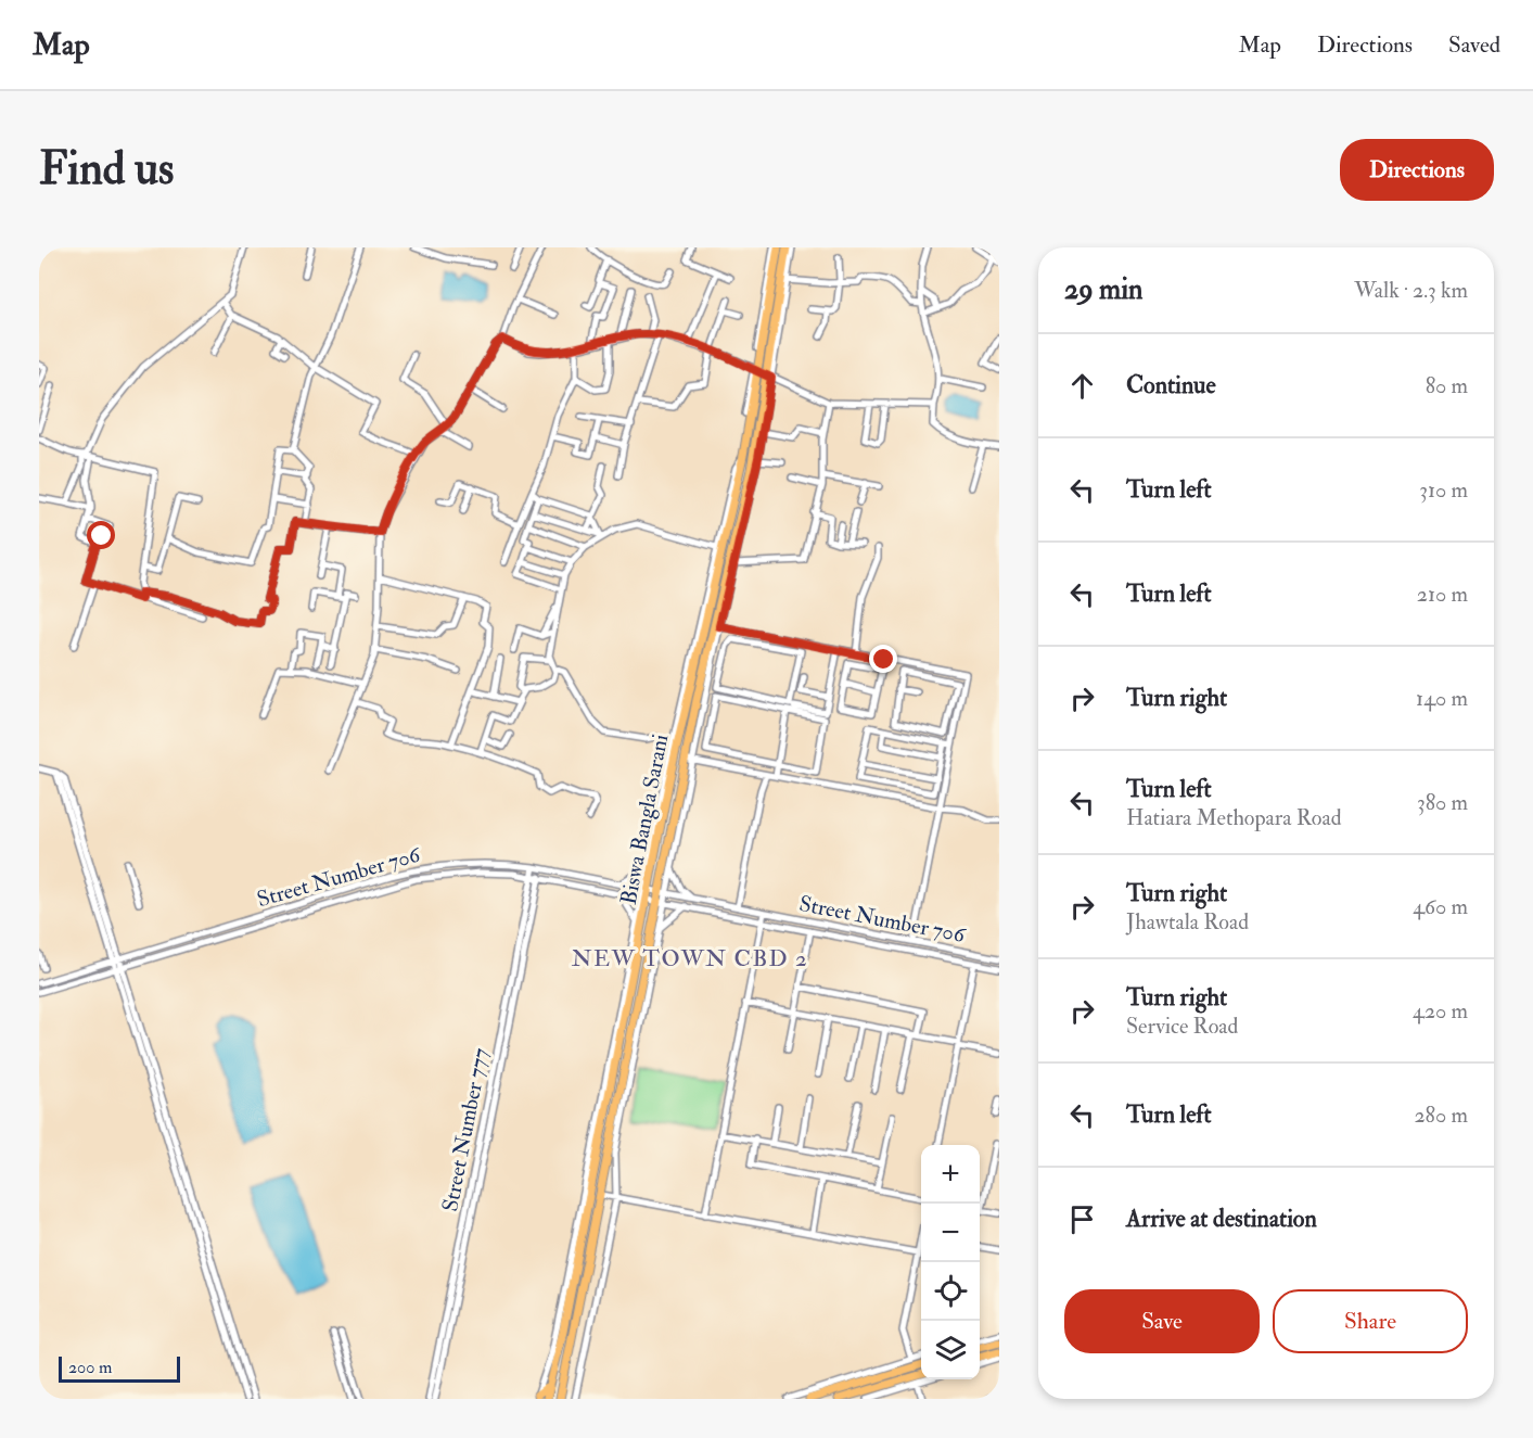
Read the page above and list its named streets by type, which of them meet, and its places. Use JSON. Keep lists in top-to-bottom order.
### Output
{
  "streets": {
    "main road": ["Biswa Bangla Sarani"],
    "street": ["Street Number 706", "Street Number 777"]
  },
  "crossings": [
    ["Biswa Bangla Sarani", "Street Number 706"],
    ["Street Number 706", "Street Number 777"]
  ],
  "districts": ["NEW TOWN CBD 2"],
  "scale_bar": "200 m",
  "page": {
    "header": "Map",
    "nav": ["Map", "Directions", "Saved"],
    "buttons": [
      "Directions",
      ["Save", "Share"]
    ],
    "title": "Find us",
    "heading": ["29 min", "Walk · 2.3 km"],
    "list": [
      ["Continue", "80 m"],
      ["Turn left", "310 m"],
      ["Turn left", "210 m"],
      ["Turn right", "140 m"],
      ["Turn left", "Hatiara Methopara Road", "380 m"],
      ["Turn right", "Jhawtala Road", "460 m"],
      ["Turn right", "Service Road", "420 m"],
      ["Turn left", "280 m"],
      "Arrive at destination"
    ],
    "map_buttons": ["+", "−"],
    "scale": "200 m"
  }
}
